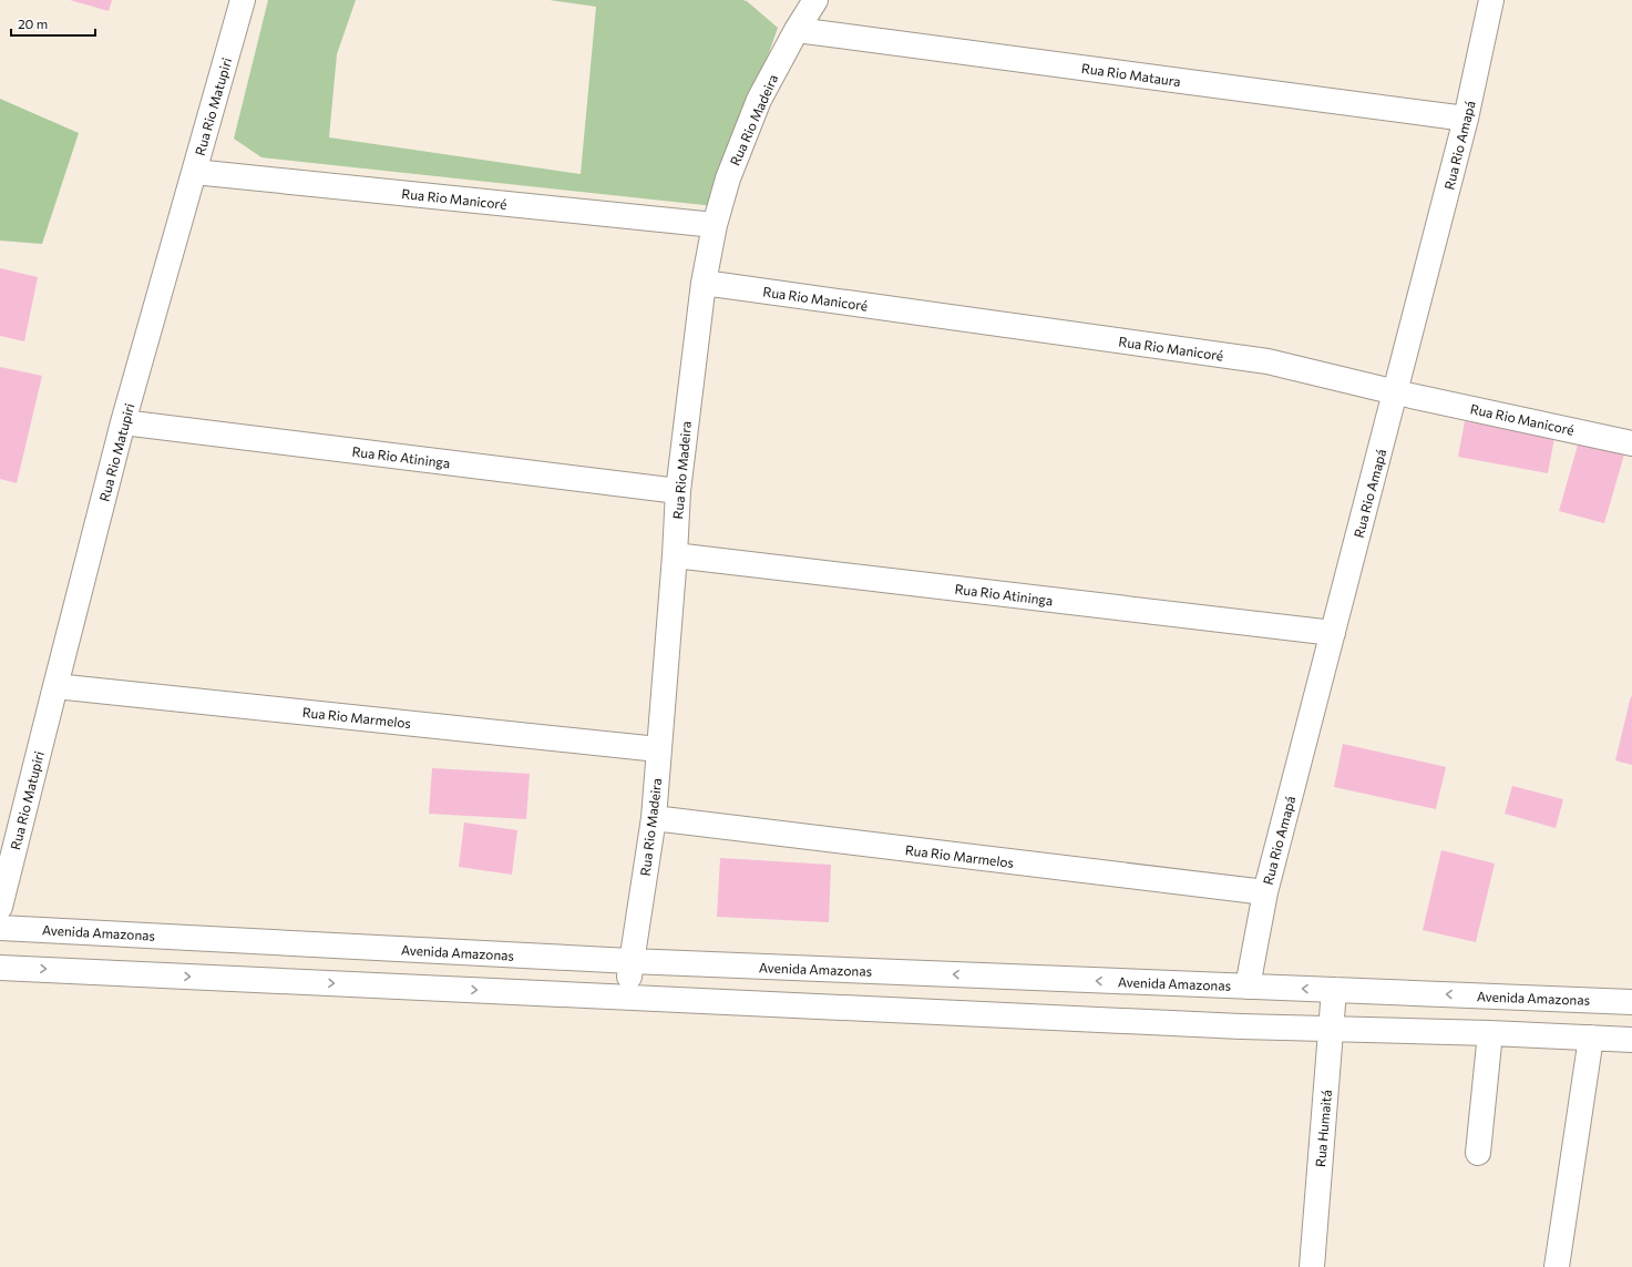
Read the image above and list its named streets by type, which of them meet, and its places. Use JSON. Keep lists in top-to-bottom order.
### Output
{
  "streets": {
    "street": [
      "Rua Rio Mataura",
      "Rua Rio Matupiri",
      "Rua Rio Madeira",
      "Rua Rio Amapá",
      "Rua Rio Manicoré",
      "Rua Rio Atininga",
      "Rua Rio Marmelos",
      "Avenida Amazonas",
      "Rua Humaitá"
    ]
  },
  "crossings": [
    ["Rua Rio Mataura", "Rua Rio Madeira"],
    ["Rua Rio Mataura", "Rua Rio Amapá"],
    ["Rua Rio Matupiri", "Rua Rio Manicoré"],
    ["Rua Rio Matupiri", "Rua Rio Atininga"],
    ["Rua Rio Matupiri", "Rua Rio Marmelos"],
    ["Rua Rio Madeira", "Rua Rio Manicoré"],
    ["Rua Rio Madeira", "Rua Rio Atininga"],
    ["Rua Rio Madeira", "Rua Rio Marmelos"],
    ["Rua Rio Madeira", "Avenida Amazonas"],
    ["Rua Rio Amapá", "Rua Rio Manicoré"],
    ["Rua Rio Amapá", "Rua Rio Atininga"],
    ["Rua Rio Amapá", "Rua Rio Marmelos"],
    ["Rua Rio Amapá", "Avenida Amazonas"],
    ["Avenida Amazonas", "Rua Humaitá"]
  ],
  "scale_bar": "20 m"
}
